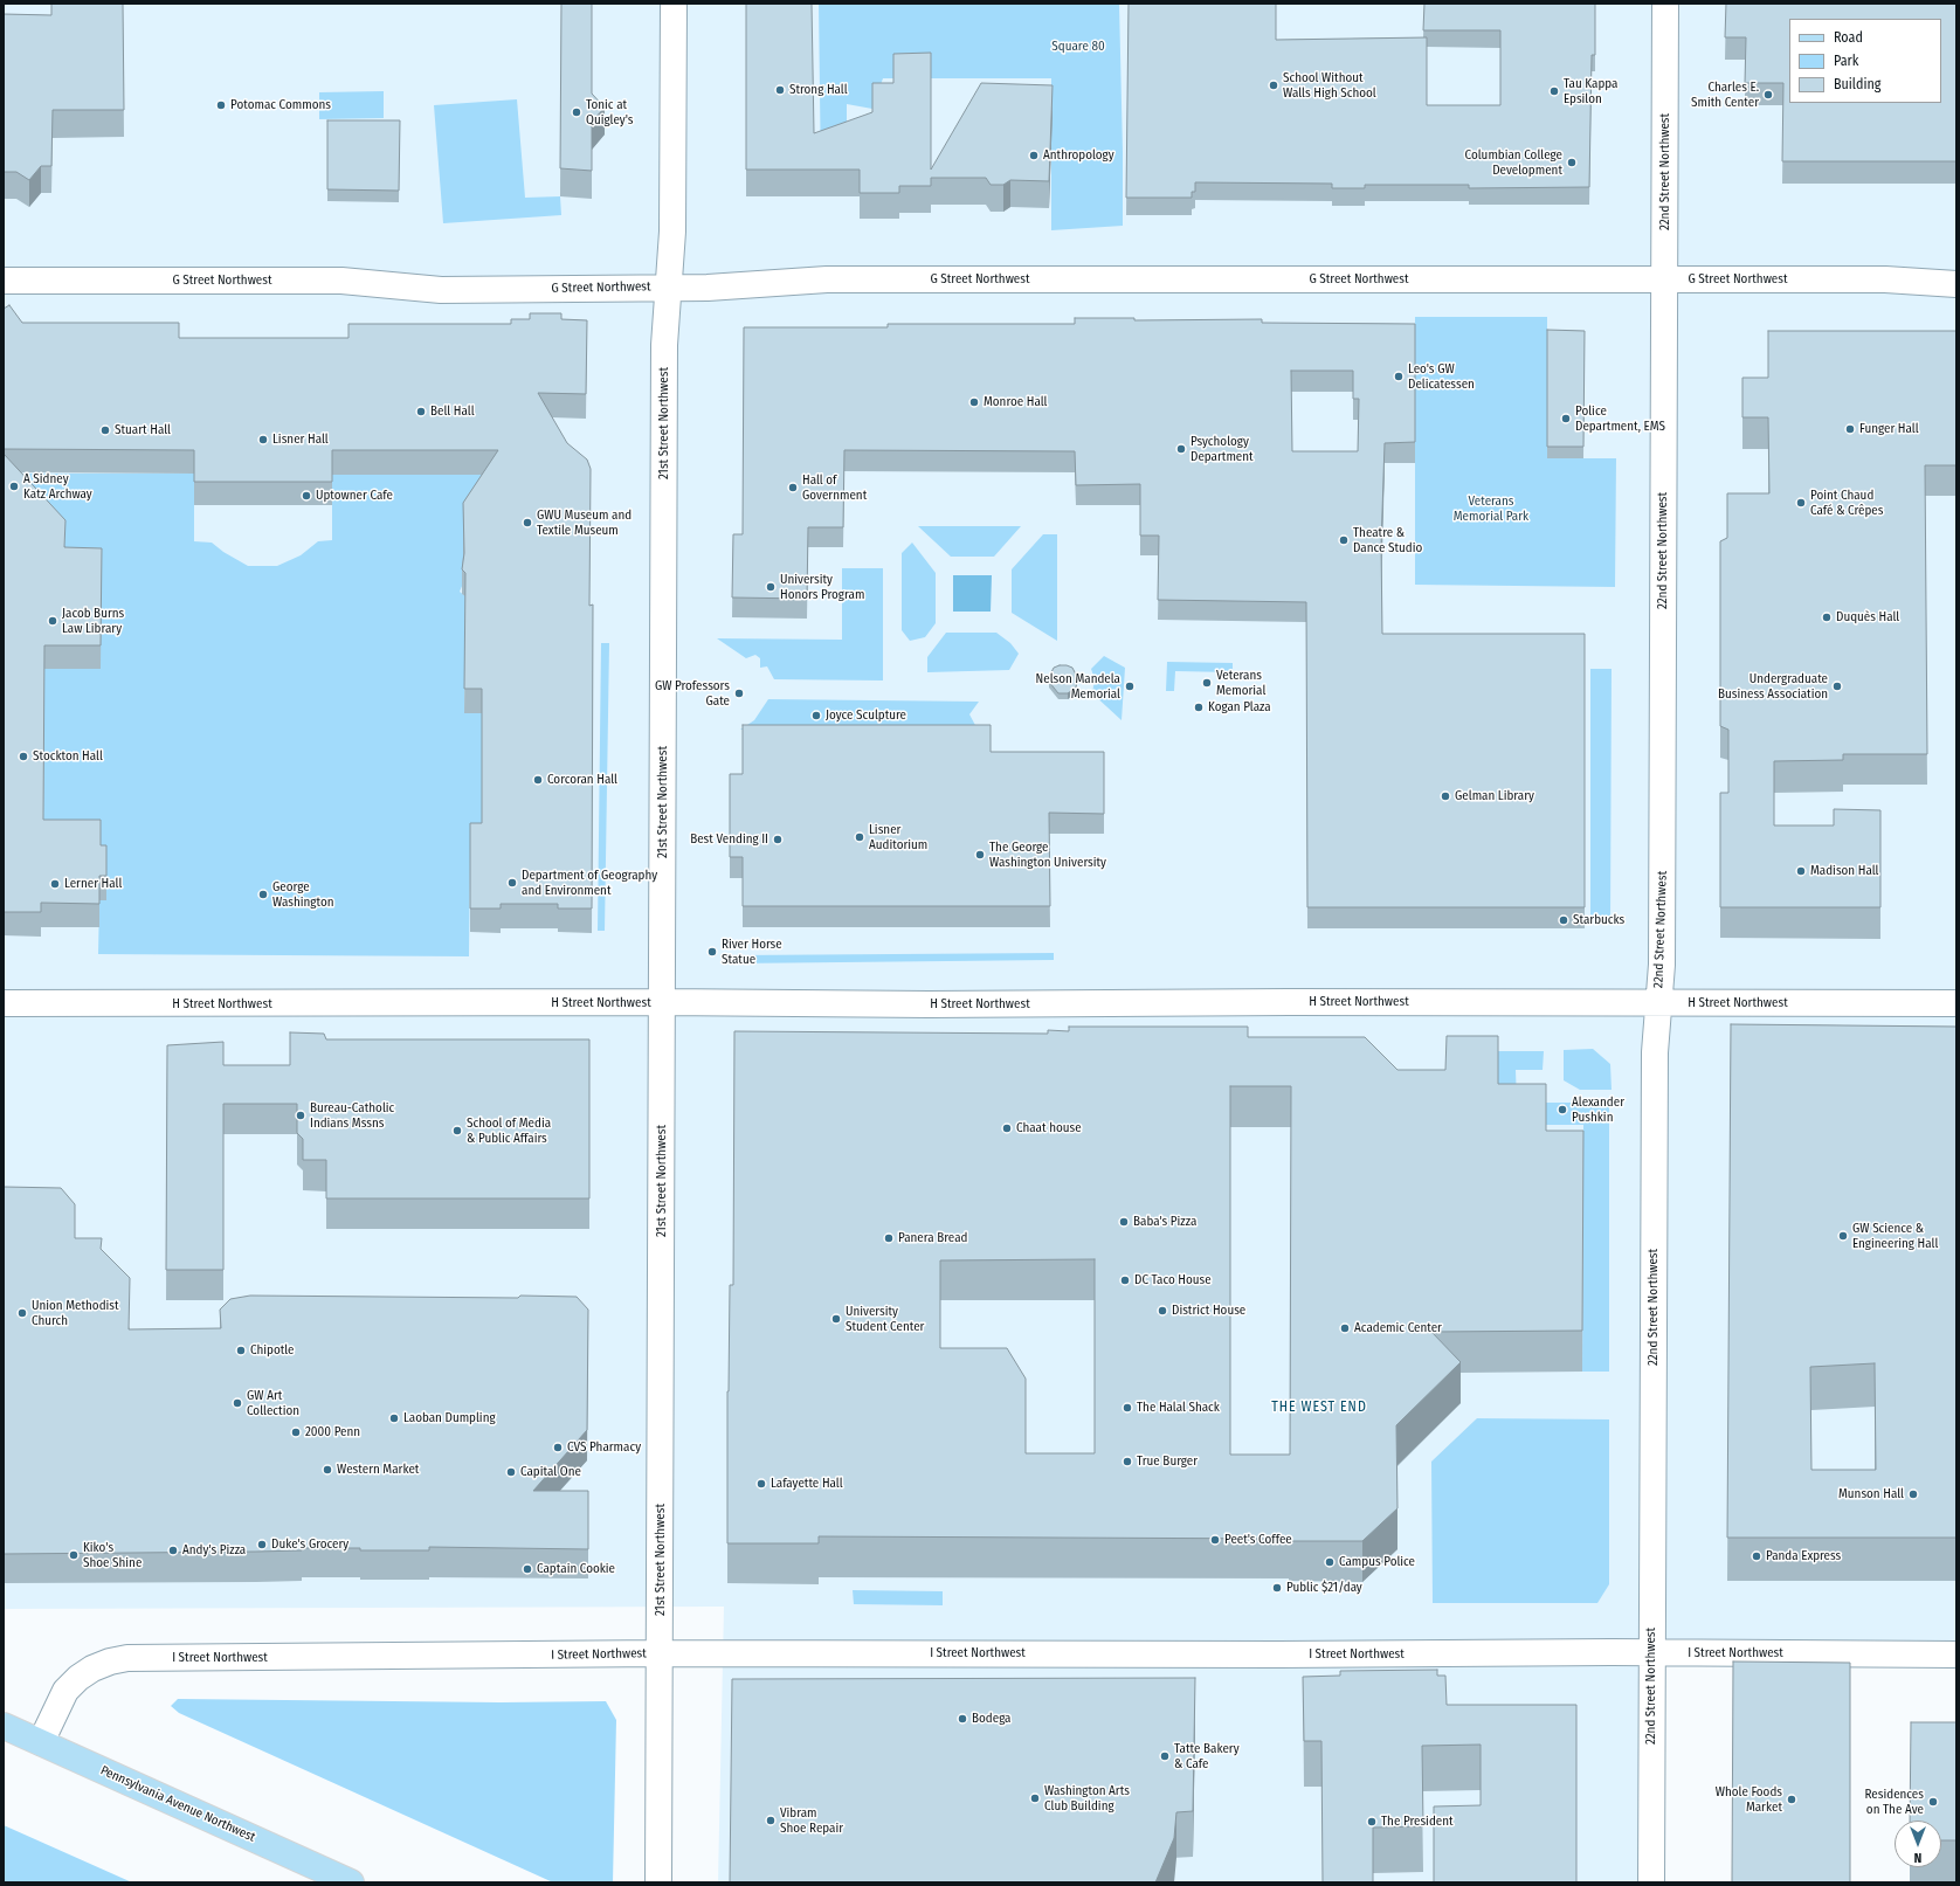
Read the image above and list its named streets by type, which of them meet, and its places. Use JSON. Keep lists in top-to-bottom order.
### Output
{
  "streets": {
    "main road": ["Pennsylvania Avenue Northwest"],
    "street": [
      "22nd Street Northwest",
      "G Street Northwest",
      "21st Street Northwest",
      "H Street Northwest",
      "I Street Northwest"
    ]
  },
  "crossings": [
    ["22nd Street Northwest", "G Street Northwest"],
    ["22nd Street Northwest", "H Street Northwest"],
    ["22nd Street Northwest", "I Street Northwest"],
    ["G Street Northwest", "21st Street Northwest"],
    ["21st Street Northwest", "H Street Northwest"],
    ["21st Street Northwest", "I Street Northwest"],
    ["I Street Northwest", "Pennsylvania Avenue Northwest"]
  ],
  "districts": ["THE WEST END"],
  "parks": ["Square 80", "Veterans Memorial Park"],
  "places": [
    "School Without Walls High School",
    "Strong Hall",
    "Tau Kappa Epsilon",
    "Charles E. Smith Center",
    "Potomac Commons",
    "Tonic at Quigley's",
    "Anthropology",
    "Columbian College Development",
    "Leo's GW Delicatessen",
    "Monroe Hall",
    "Bell Hall",
    "Police Department, EMS",
    "Funger Hall",
    "Stuart Hall",
    "Lisner Hall",
    "Psychology Department",
    "A Sidney Katz Archway",
    "Hall of Government",
    "Uptowner Cafe",
    "Point Chaud Café & Crêpes",
    "GWU Museum and Textile Museum",
    "Theatre & Dance Studio",
    "University Honors Program",
    "Duquès Hall",
    "Jacob Burns Law Library",
    "Veterans Memorial",
    "Nelson Mandela Memorial",
    "Undergraduate Business Association",
    "GW Professors Gate",
    "Kogan Plaza",
    "Joyce Sculpture",
    "Stockton Hall",
    "Corcoran Hall",
    "Gelman Library",
    "Lisner Auditorium",
    "Best Vending II",
    "The George Washington University",
    "Madison Hall",
    "Department of Geography and Environment",
    "Lerner Hall",
    "George Washington",
    "Starbucks",
    "River Horse Statue",
    "Alexander Pushkin",
    "Bureau-Catholic Indians Mssns",
    "Chaat house",
    "School of Media & Public Affairs",
    "Baba's Pizza",
    "GW Science & Engineering Hall",
    "Panera Bread",
    "DC Taco House",
    "District House",
    "Union Methodist Church",
    "University Student Center",
    "Academic Center",
    "Chipotle",
    "GW Art Collection",
    "The Halal Shack",
    "Laoban Dumpling",
    "2000 Penn",
    "CVS Pharmacy",
    "True Burger",
    "Western Market",
    "Capital One",
    "Lafayette Hall",
    "Munson Hall",
    "Peet's Coffee",
    "Duke's Grocery",
    "Andy's Pizza",
    "Kiko's Shoe Shine",
    "Panda Express",
    "Campus Police",
    "Captain Cookie",
    "Public $21/day",
    "Bodega",
    "Tatte Bakery & Cafe",
    "Washington Arts Club Building",
    "Whole Foods Market",
    "Residences on The Ave",
    "Vibram Shoe Repair",
    "The President"
  ],
  "legend": ["Road", "Park", "Building"],
  "north": "bottom"
}
